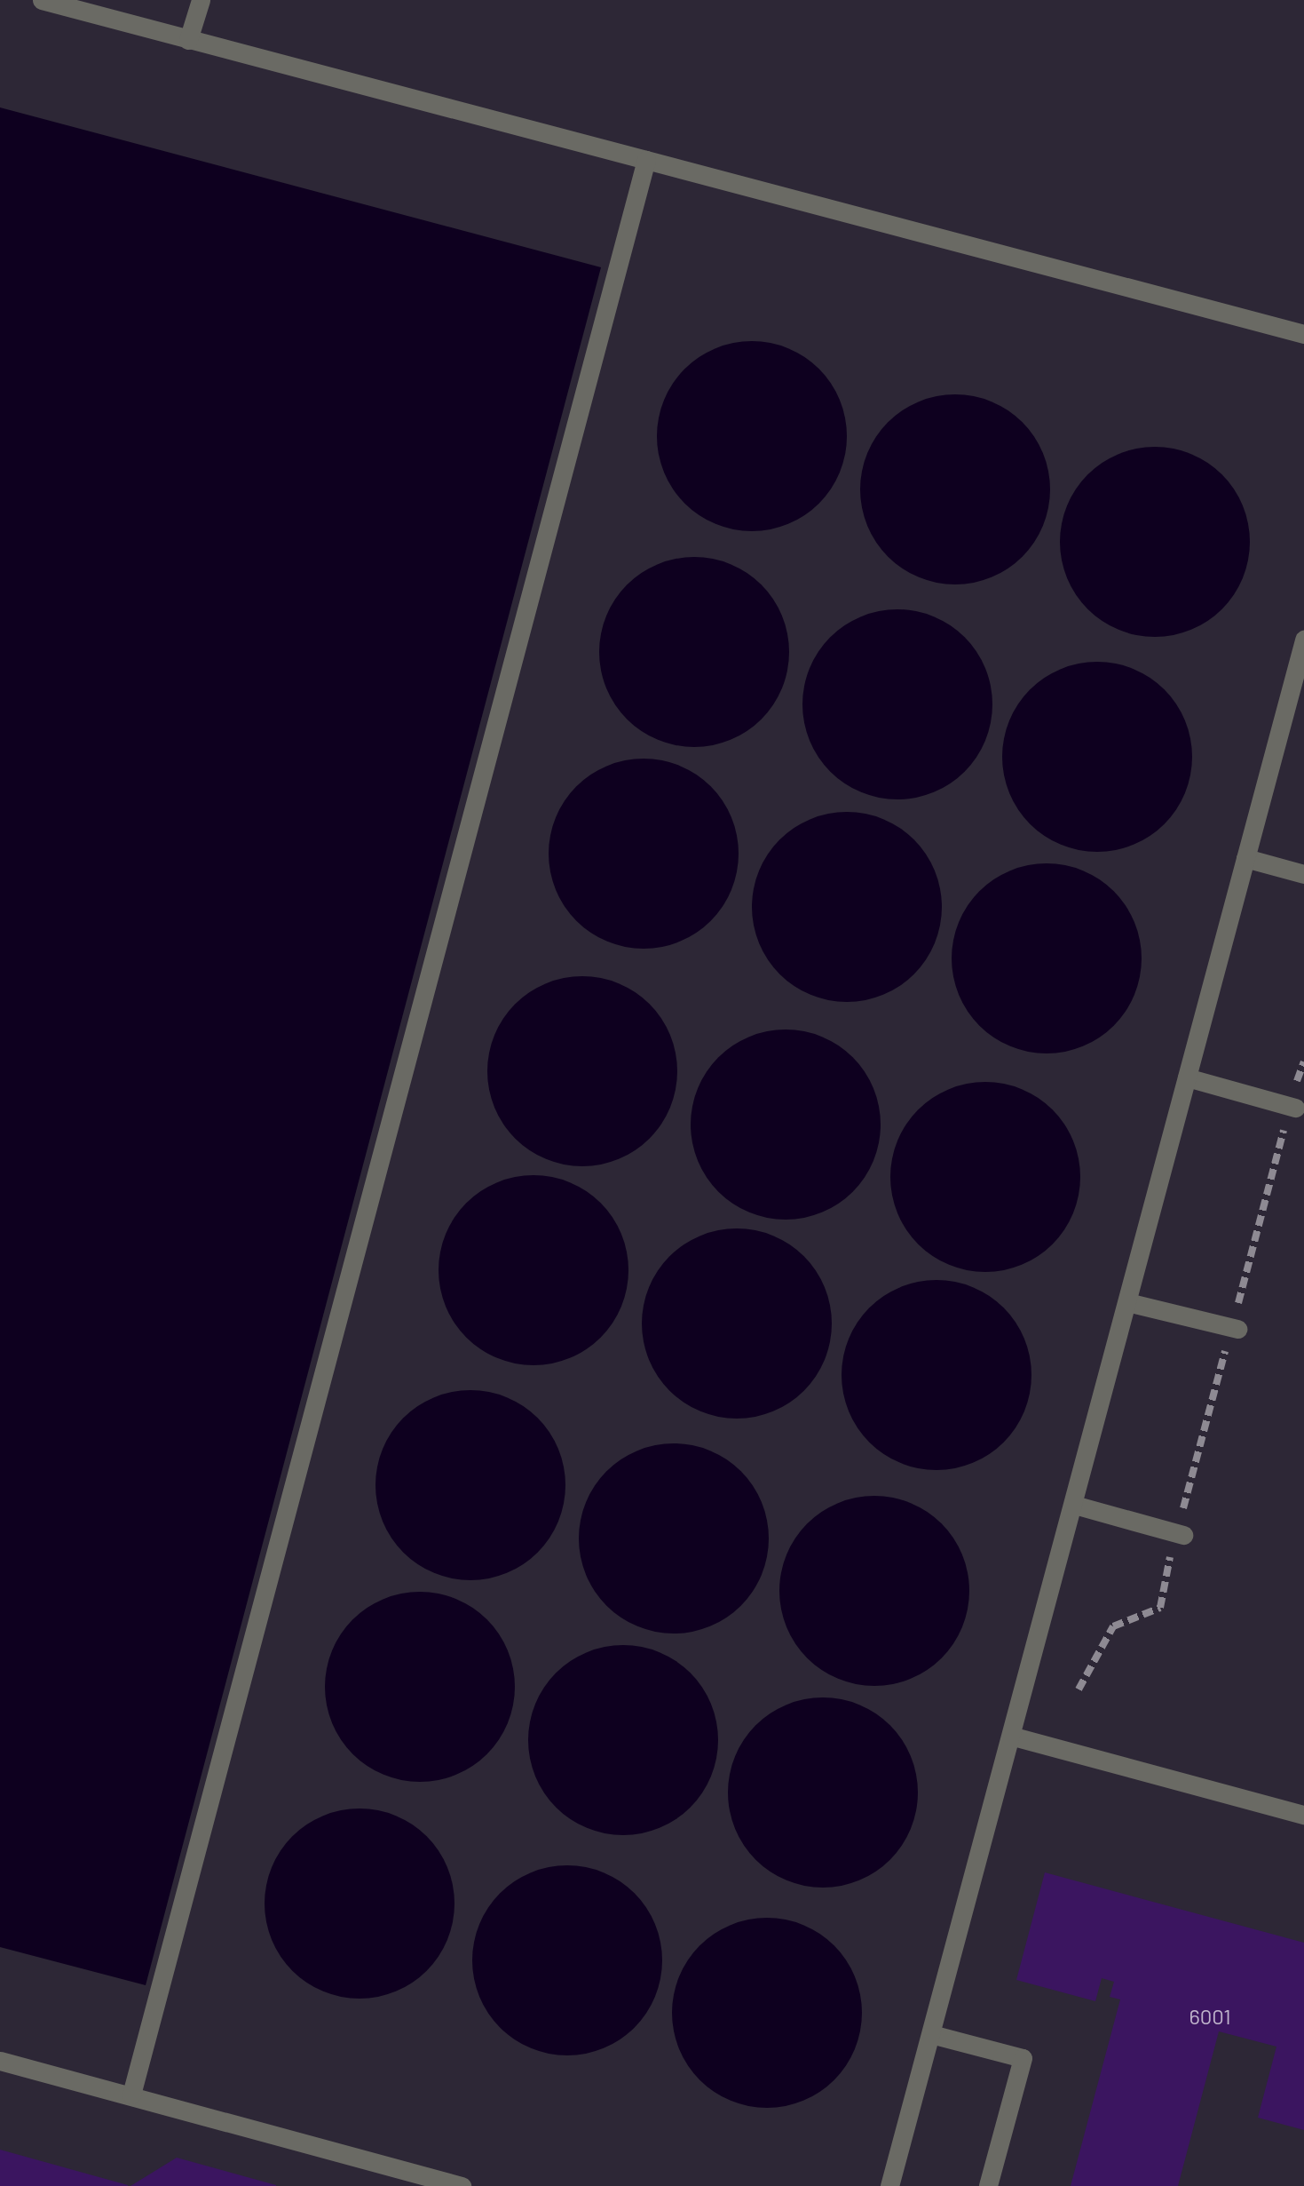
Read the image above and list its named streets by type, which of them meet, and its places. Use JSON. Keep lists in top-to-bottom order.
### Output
{
  "house_numbers": ["6001"]
}
